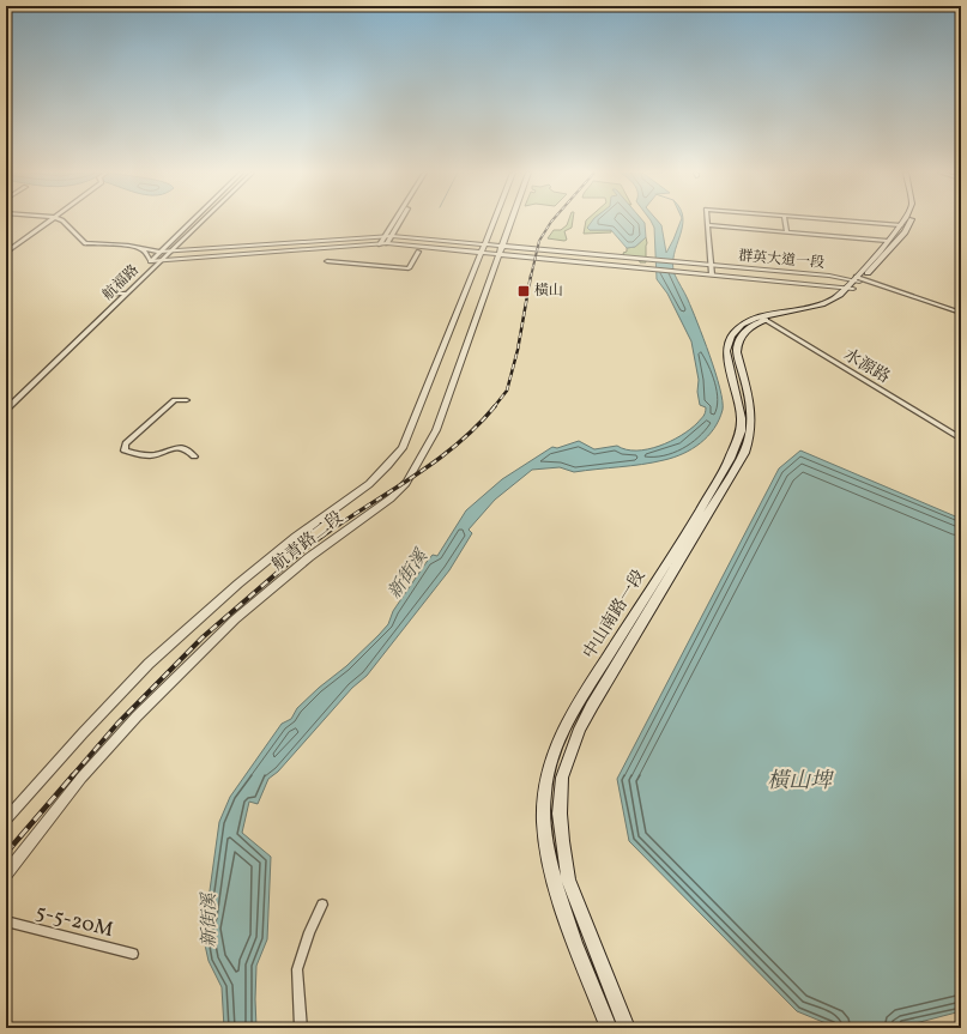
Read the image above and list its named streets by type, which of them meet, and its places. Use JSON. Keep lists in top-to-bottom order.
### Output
{
  "streets": {
    "main road": ["中山南路一段"],
    "street": [
      "群英大道一段",
      "航福路",
      "水源路",
      "航青路二段",
      "5-5-20M"
    ]
  },
  "crossings": [
    ["群英大道一段", "航青路二段"],
    ["水源路", "中山南路一段"]
  ],
  "water": ["新街溪", "橫山埤"],
  "places": {
    "transit": ["橫山"]
  }
}
